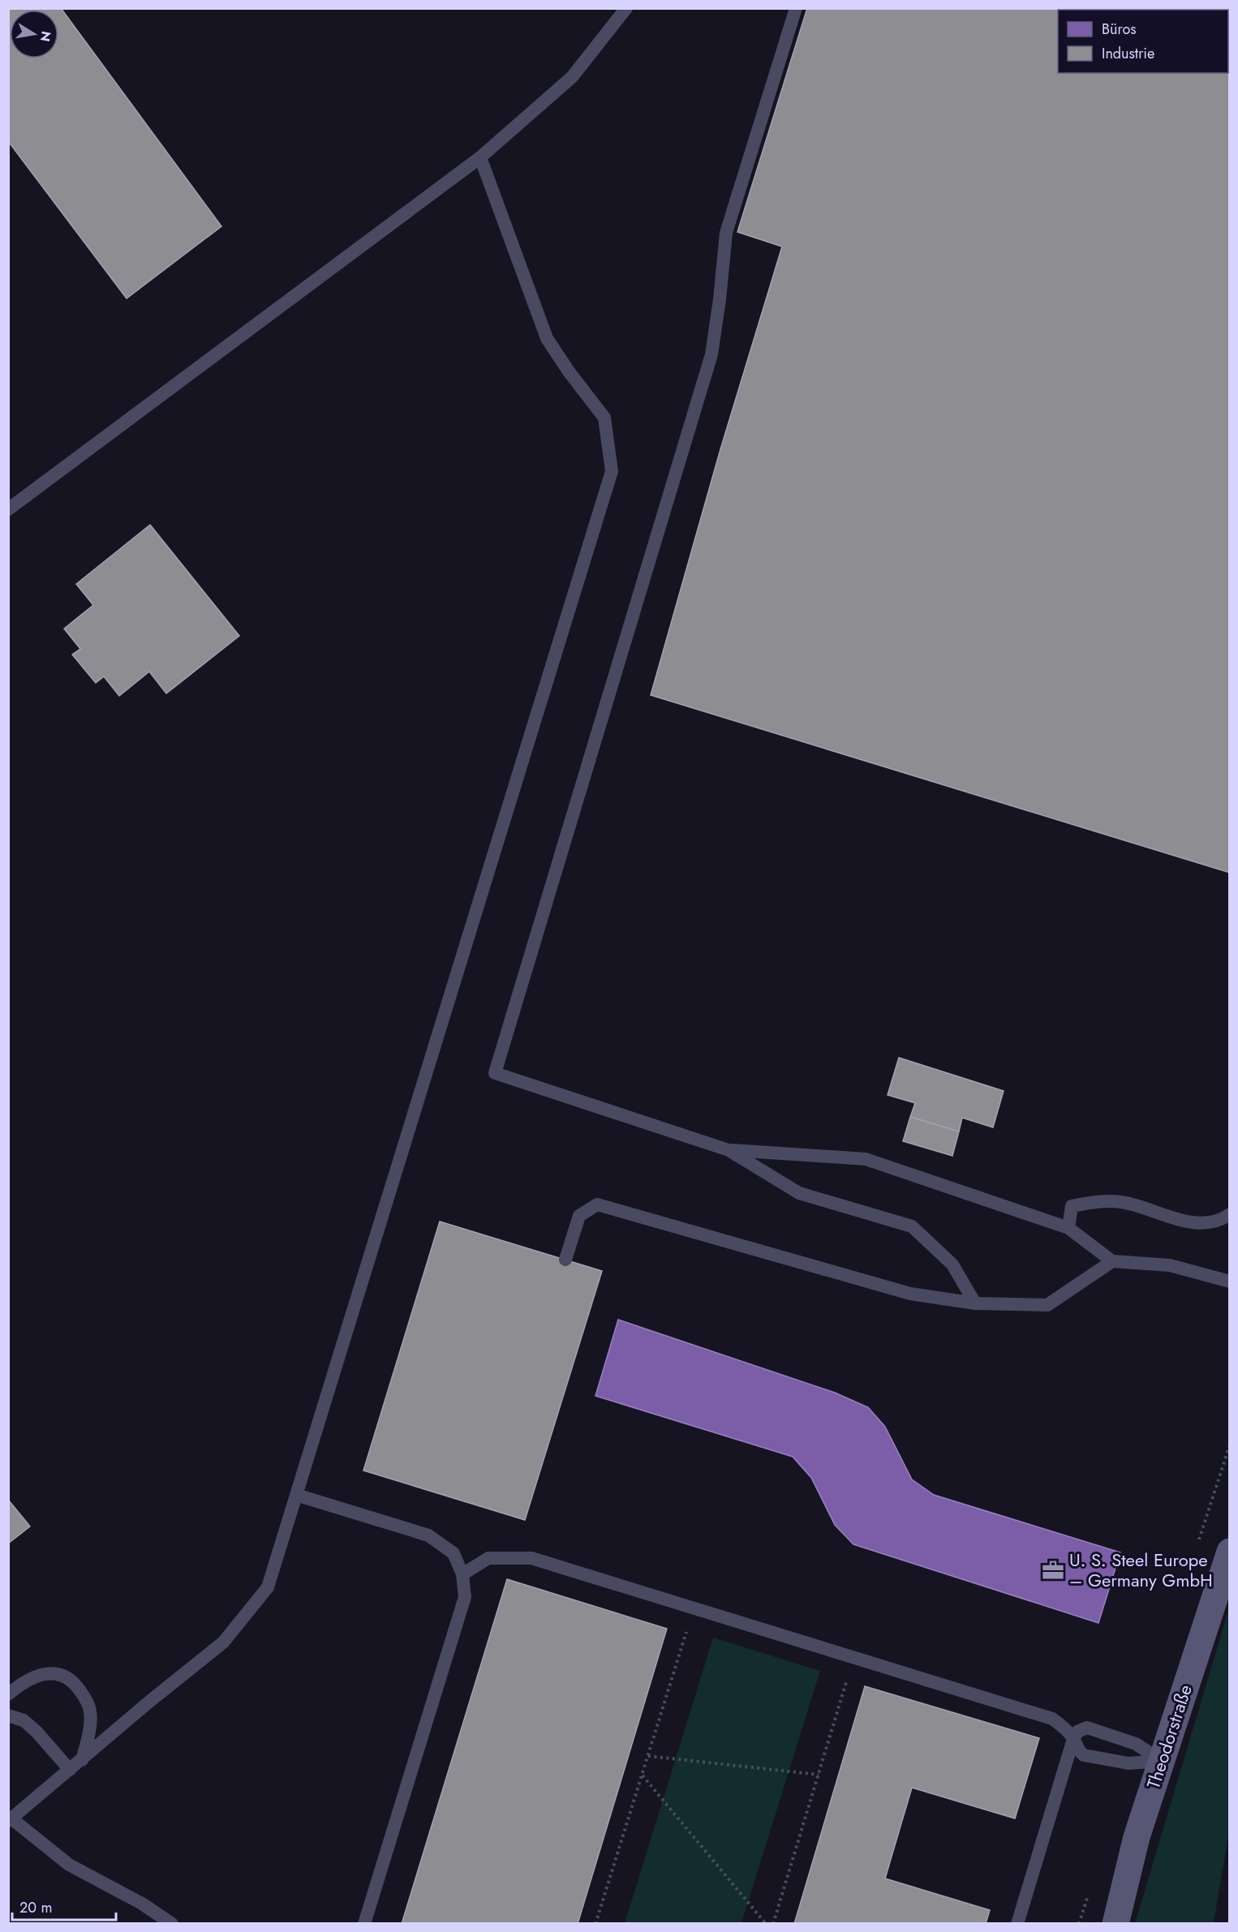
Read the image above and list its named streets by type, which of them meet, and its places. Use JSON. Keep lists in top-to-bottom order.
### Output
{
  "streets": {
    "main road": ["Theodorstraße"]
  },
  "places": {
    "office": ["U. S. Steel Europe – Germany GmbH"]
  },
  "legend": ["Büros", "Industrie"],
  "scale_bar": "20 m",
  "north": "right"
}
